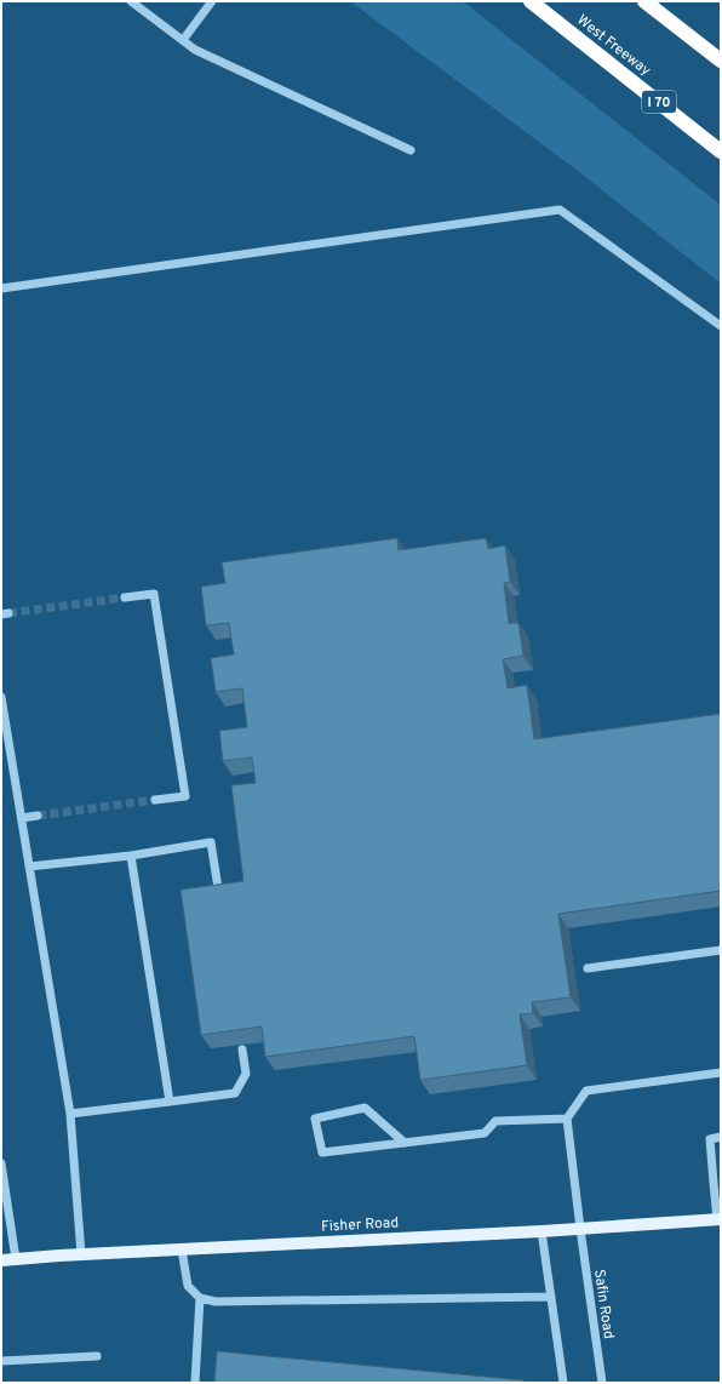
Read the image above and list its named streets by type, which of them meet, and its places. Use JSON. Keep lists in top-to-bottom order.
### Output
{
  "streets": {
    "highway": ["West Freeway", "I 70"],
    "main road": ["Fisher Road"],
    "street": ["Safin Road"]
  },
  "crossings": [
    ["Fisher Road", "Safin Road"]
  ]
}
